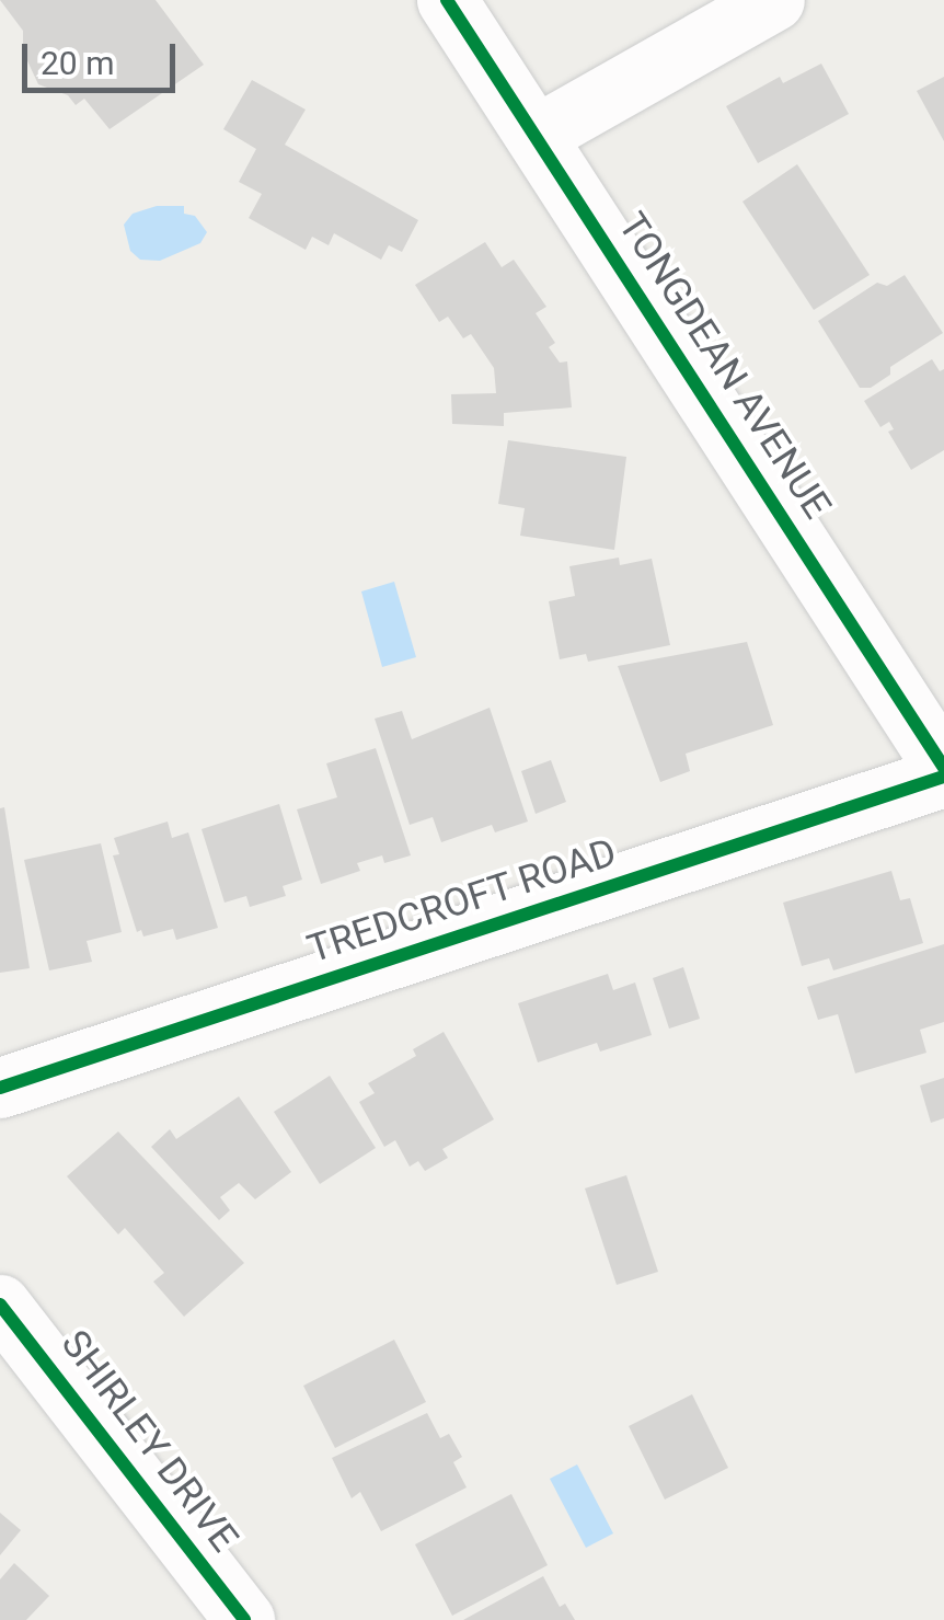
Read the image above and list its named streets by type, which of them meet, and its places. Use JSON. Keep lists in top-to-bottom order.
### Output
{
  "streets": {
    "street": ["TONGDEAN AVENUE", "TREDCROFT ROAD", "SHIRLEY DRIVE"]
  },
  "scale_bar": "20 m"
}
